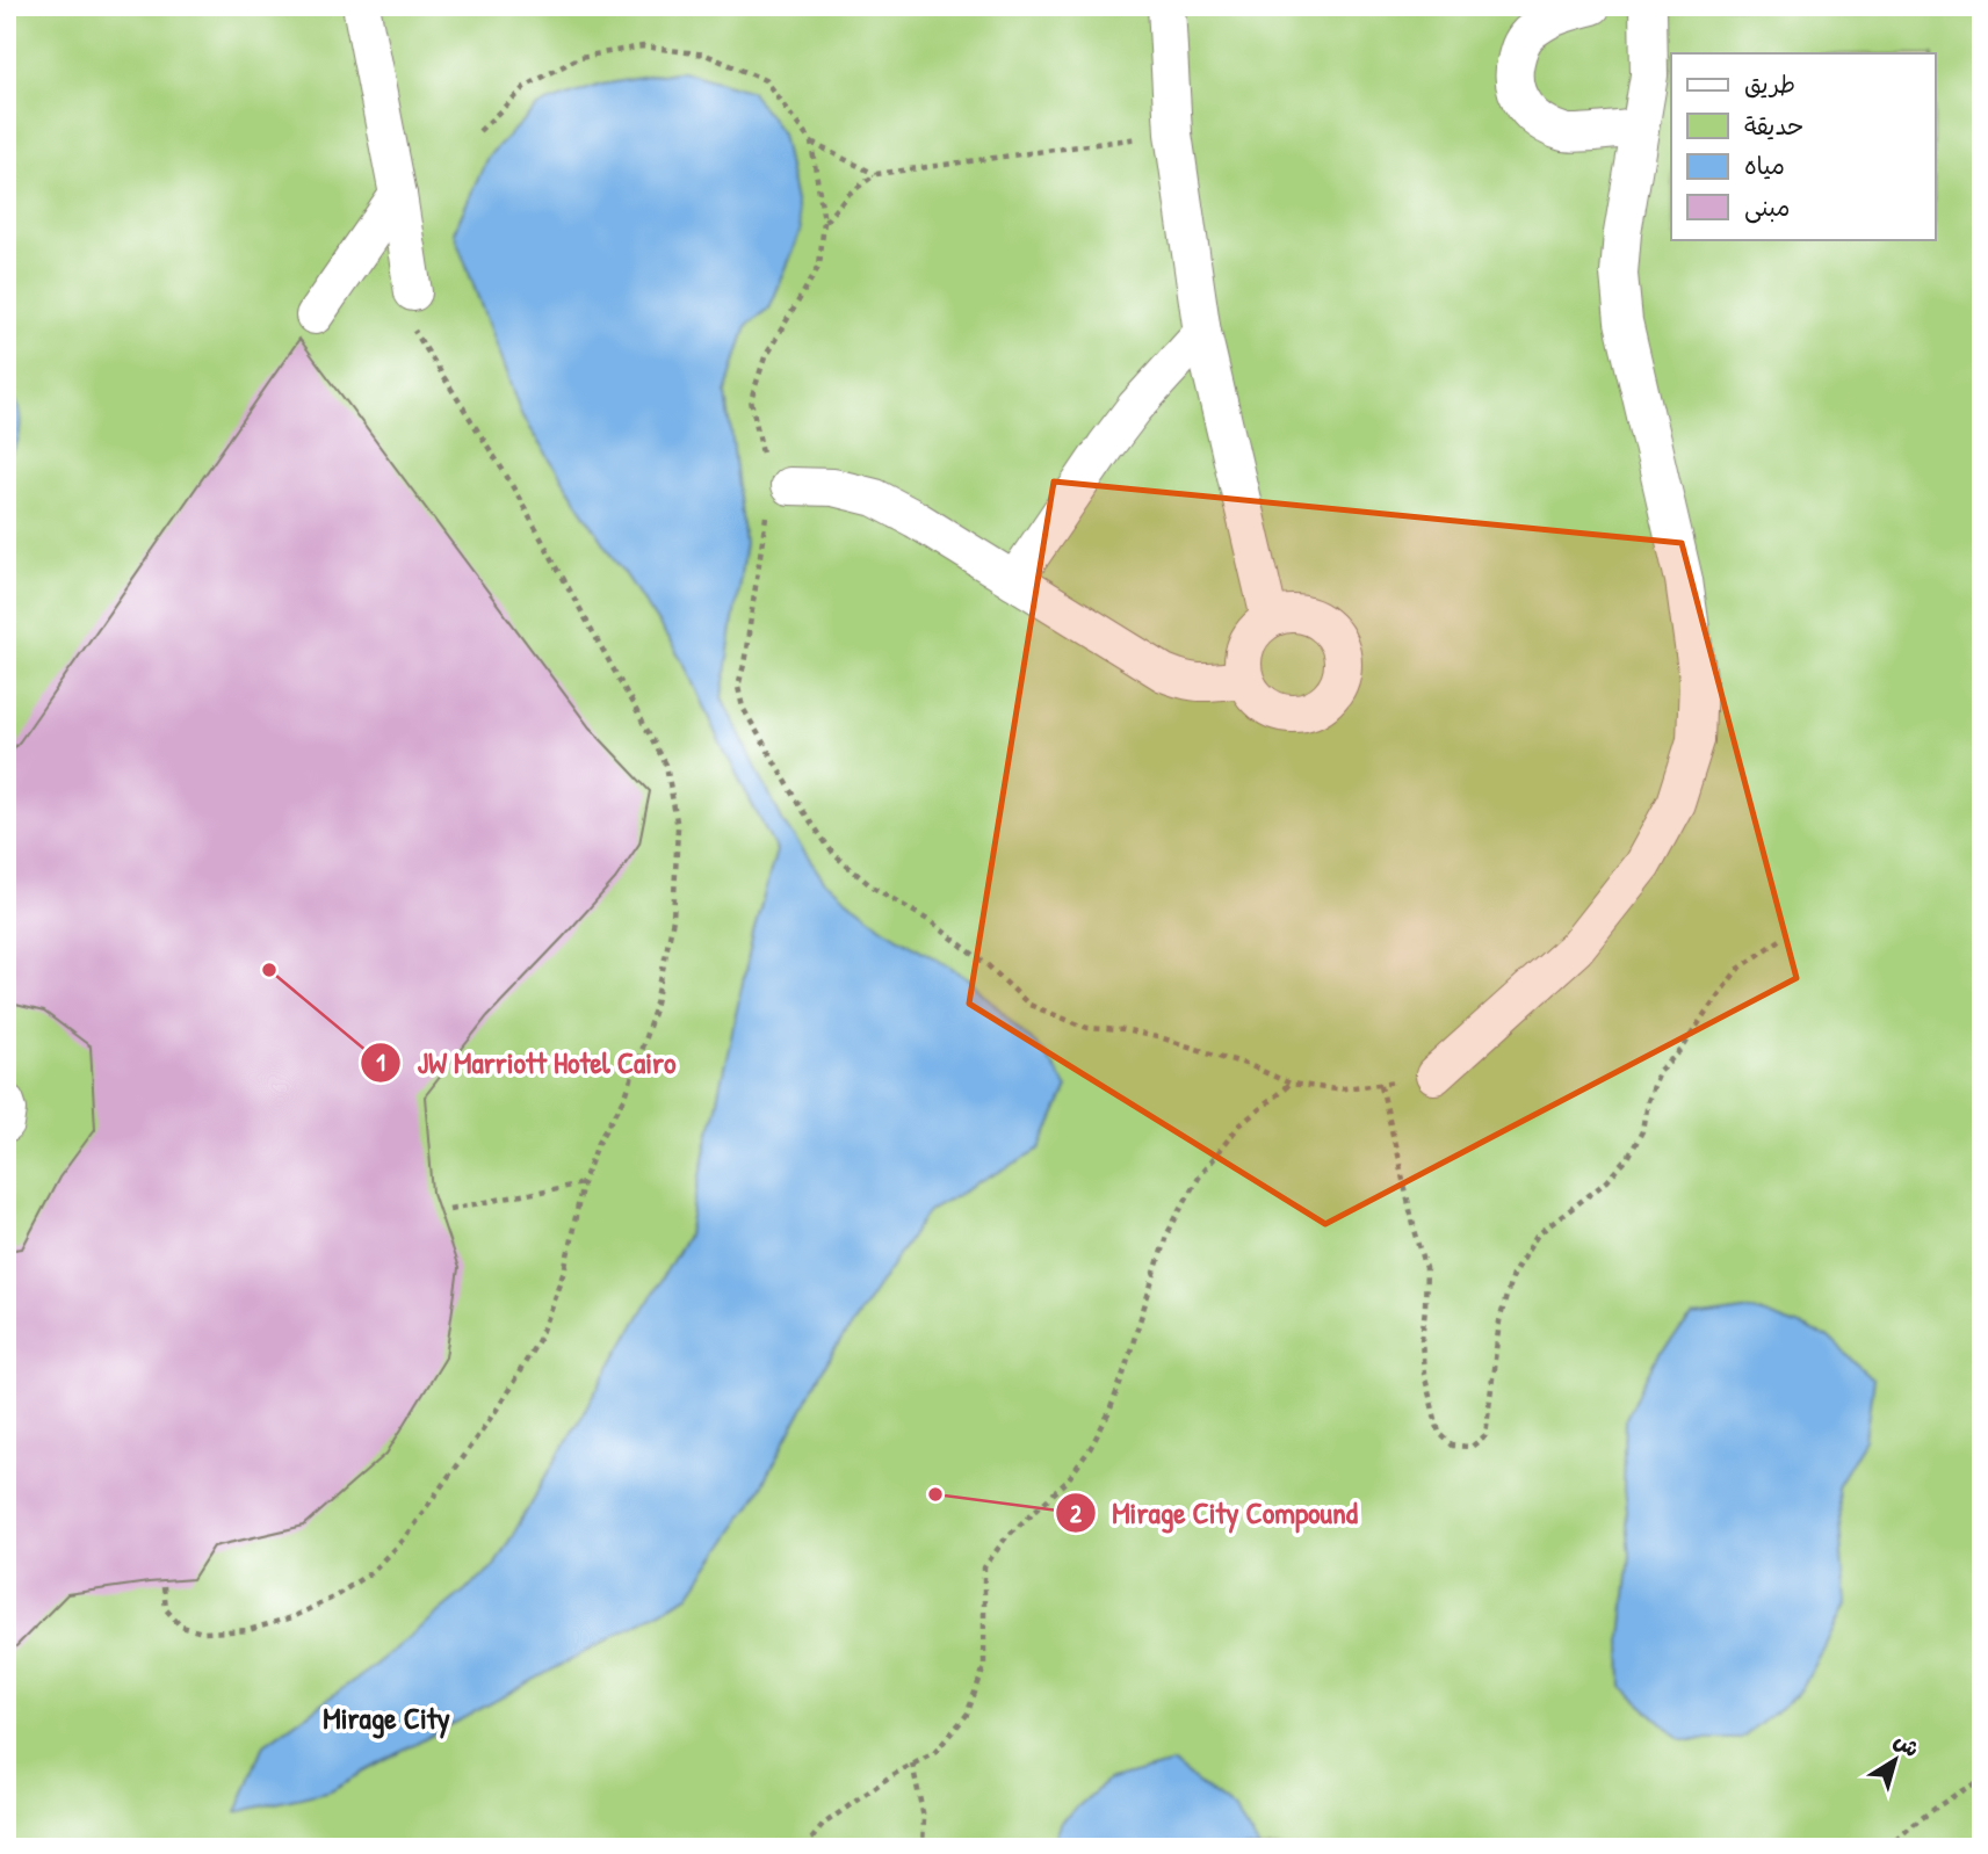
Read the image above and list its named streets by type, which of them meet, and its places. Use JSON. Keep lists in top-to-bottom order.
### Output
{
  "districts": ["Mirage City"],
  "places": ["JW Marriott Hotel Cairo", "Mirage City Compound"],
  "legend": [
    "طريق",
    "حديقة",
    "مياه",
    "مبنى"
  ],
  "north": "top right"
}
